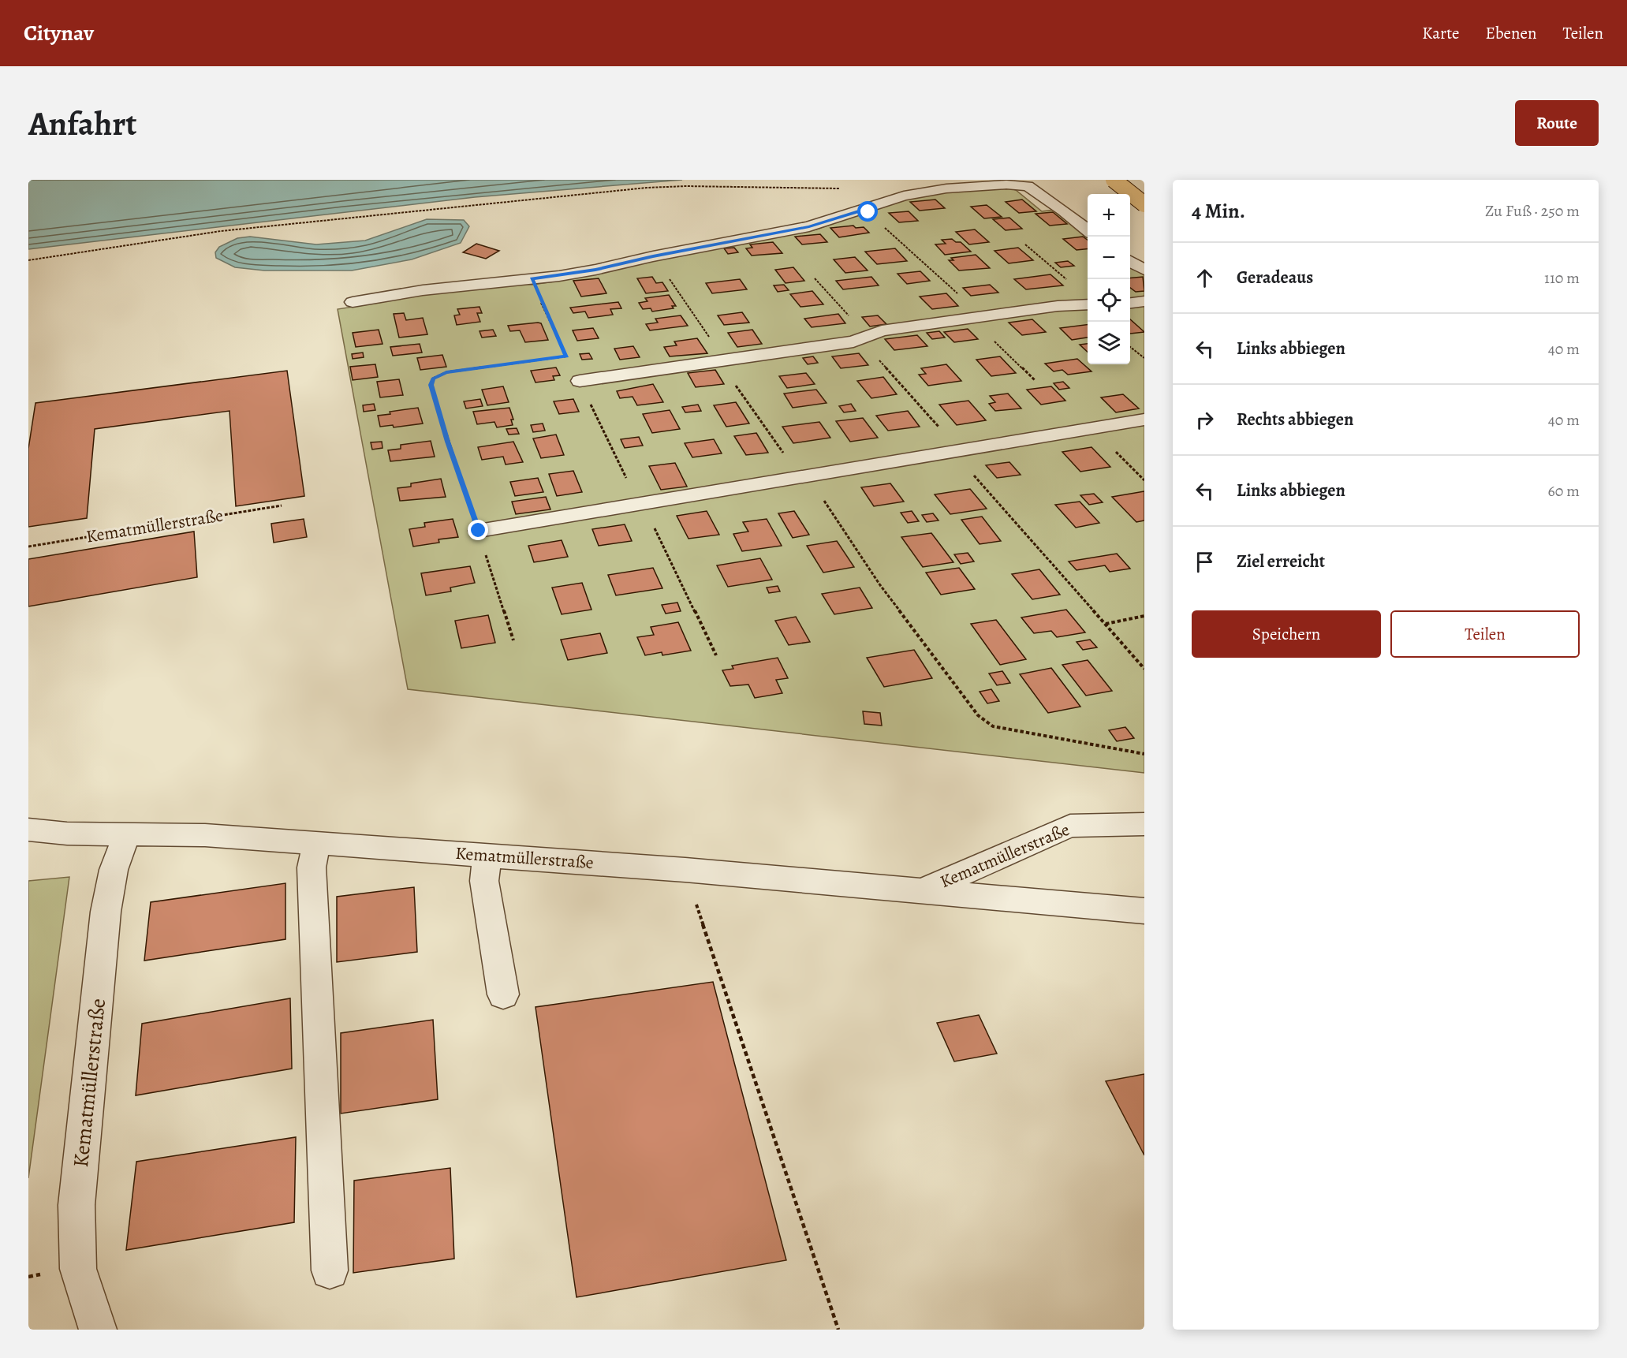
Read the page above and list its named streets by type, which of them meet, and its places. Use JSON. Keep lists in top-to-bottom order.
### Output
{
  "streets": {
    "street": ["Kematmüllerstraße"]
  },
  "page": {
    "header": "Citynav",
    "nav": ["Karte", "Ebenen", "Teilen"],
    "buttons": [
      "Route",
      ["Speichern", "Teilen"]
    ],
    "title": "Anfahrt",
    "heading": ["4 Min.", "Zu Fuß · 250 m"],
    "map_buttons": ["+", "−"],
    "list": [
      ["Geradeaus", "110 m"],
      ["Links abbiegen", "40 m"],
      ["Rechts abbiegen", "40 m"],
      ["Links abbiegen", "60 m"],
      "Ziel erreicht"
    ]
  }
}
